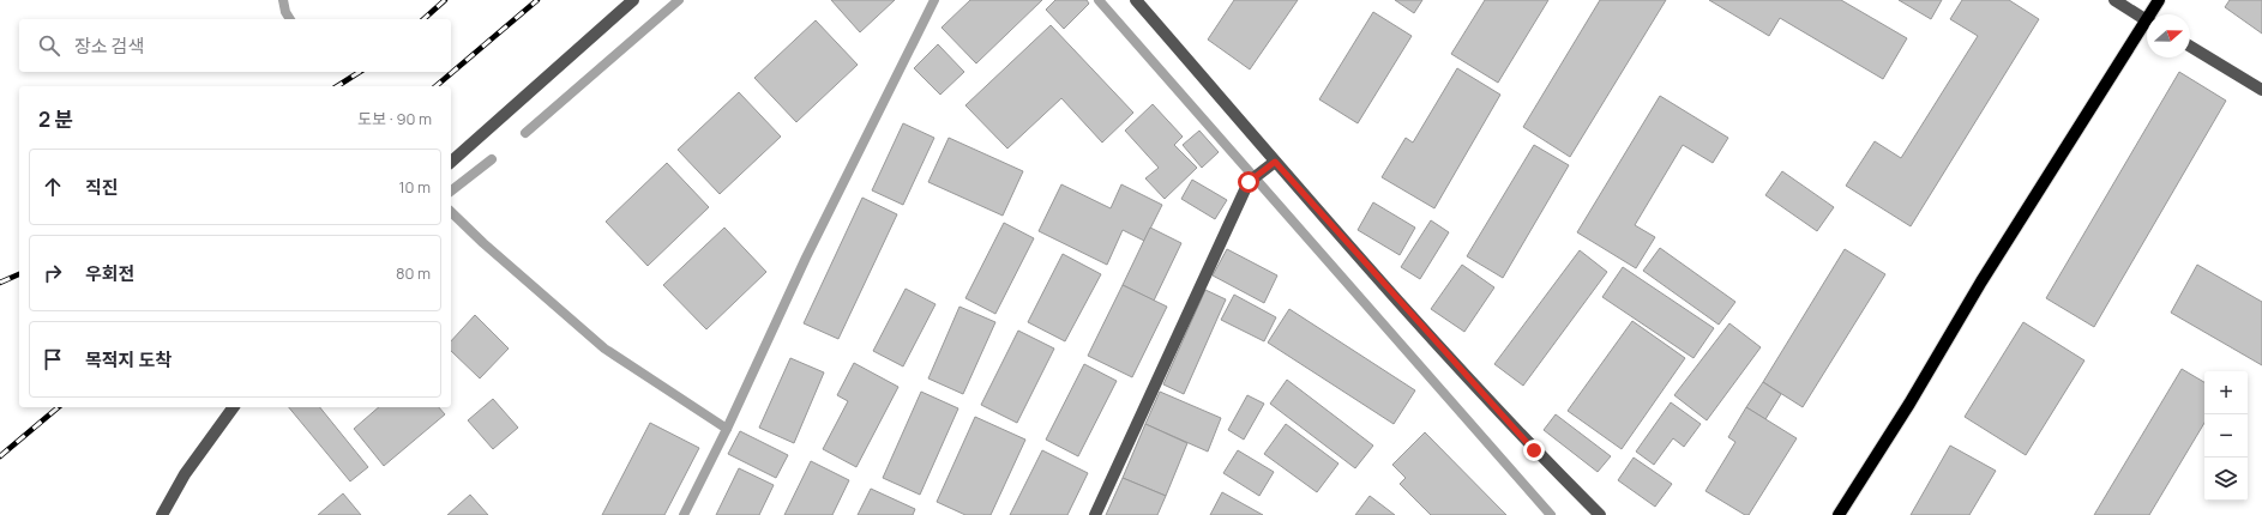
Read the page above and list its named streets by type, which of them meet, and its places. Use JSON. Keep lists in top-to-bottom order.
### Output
{
  "north": "right",
  "page": {
    "search": "장소 검색",
    "heading": ["2 분", "도보 · 90 m"],
    "list": [
      ["직진", "10 m"],
      ["우회전", "80 m"],
      "목적지 도착"
    ],
    "map_buttons": ["+", "−"]
  }
}
